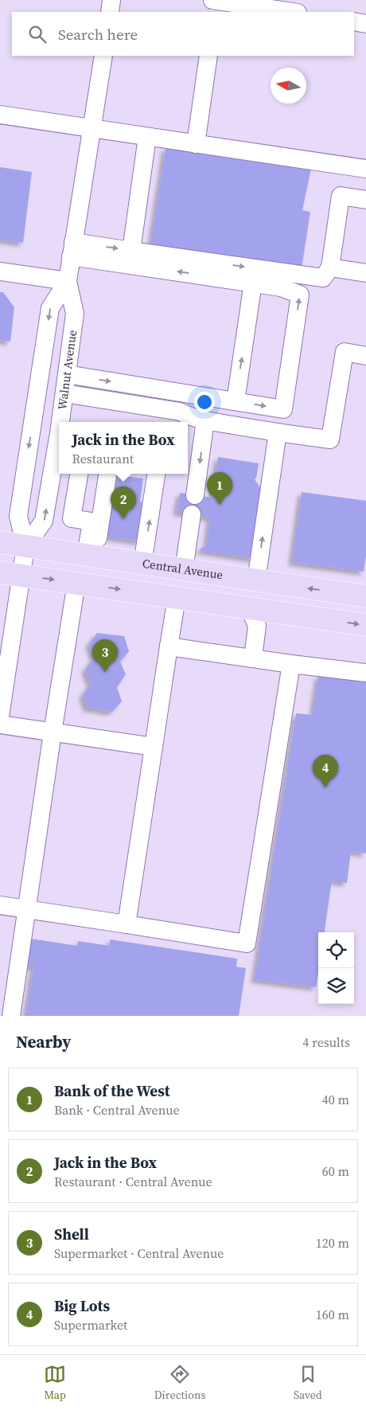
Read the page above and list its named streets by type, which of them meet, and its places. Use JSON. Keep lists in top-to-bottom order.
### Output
{
  "streets": {
    "main road": ["Central Avenue"],
    "street": ["Walnut Avenue"]
  },
  "crossings": [
    ["Walnut Avenue", "Central Avenue"]
  ],
  "north": "left",
  "page": {
    "search": "Search here",
    "popup": ["Jack in the Box", "Restaurant"],
    "pins": [
      "1",
      "2",
      "3",
      "4"
    ],
    "heading": ["Nearby", "4 results"],
    "list": [
      {
        "mark": "1",
        "name": "Bank of the West",
        "note": "Bank · Central Avenue",
        "value": "40 m"
      },
      {
        "mark": "2",
        "name": "Jack in the Box",
        "note": "Restaurant · Central Avenue",
        "value": "60 m"
      },
      {
        "mark": "3",
        "name": "Shell",
        "note": "Supermarket · Central Avenue",
        "value": "120 m"
      },
      {
        "mark": "4",
        "name": "Big Lots",
        "note": "Supermarket",
        "value": "160 m"
      }
    ],
    "nav": ["Map", "Directions", "Saved"]
  }
}
